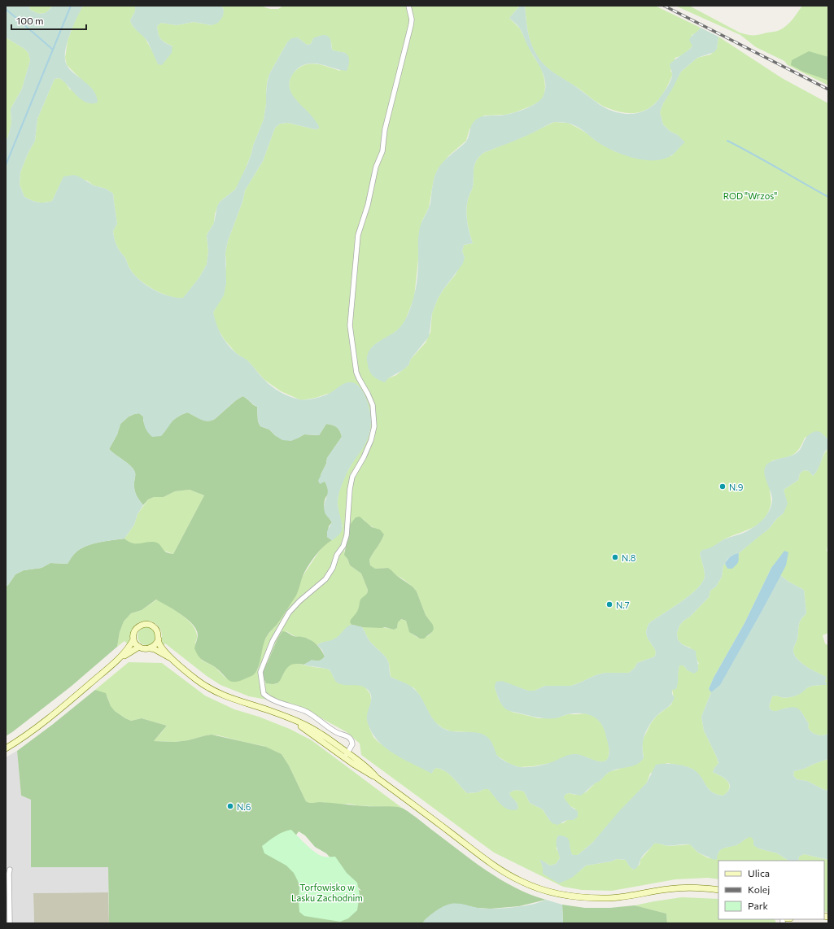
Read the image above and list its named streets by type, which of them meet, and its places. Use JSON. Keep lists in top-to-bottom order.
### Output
{
  "parks": ["ROD \"Wrzos\"", "Torfowisko w Lasku Zachodnim"],
  "places": [
    "N.9",
    "N.8",
    "N.7",
    "N.6"
  ],
  "legend": ["Ulica", "Kolej", "Park"],
  "scale_bar": "100 m"
}
